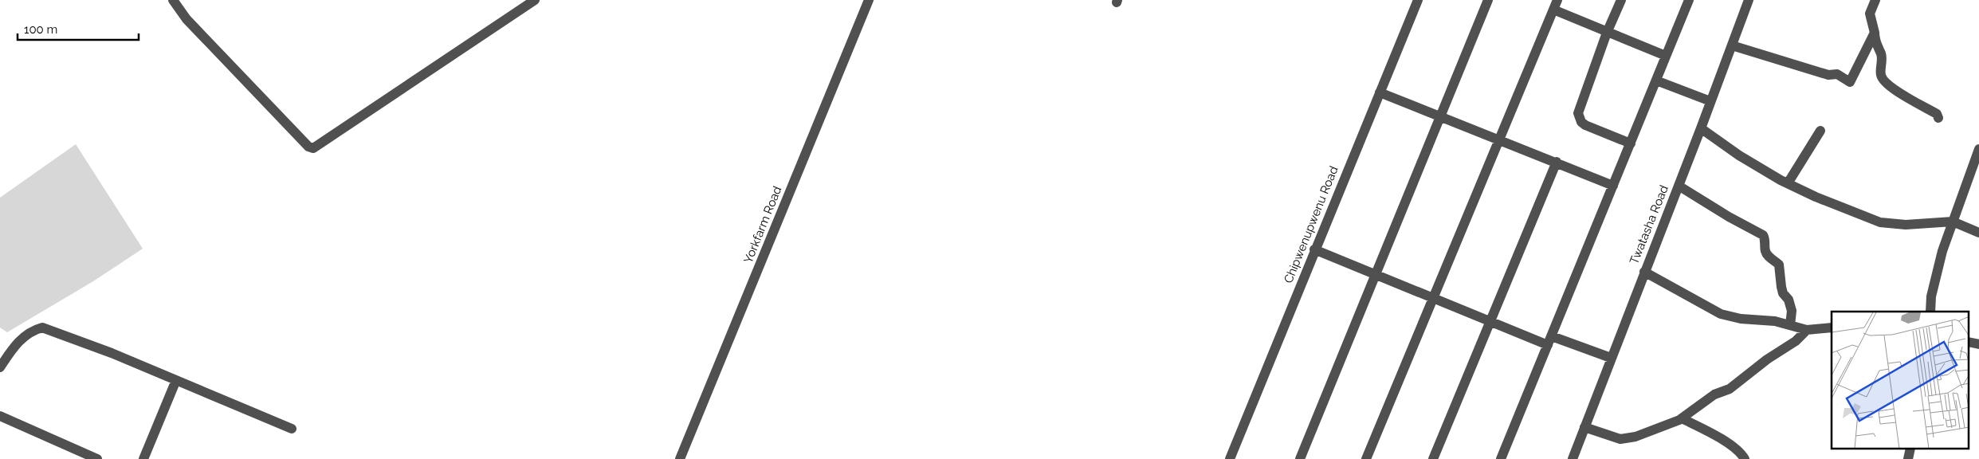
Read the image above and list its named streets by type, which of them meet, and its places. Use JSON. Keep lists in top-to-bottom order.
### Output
{
  "streets": {
    "street": ["Yorkfarm Road", "Chipwenupwenu Road", "Twatasha Road"]
  },
  "scale_bar": "100 m"
}
